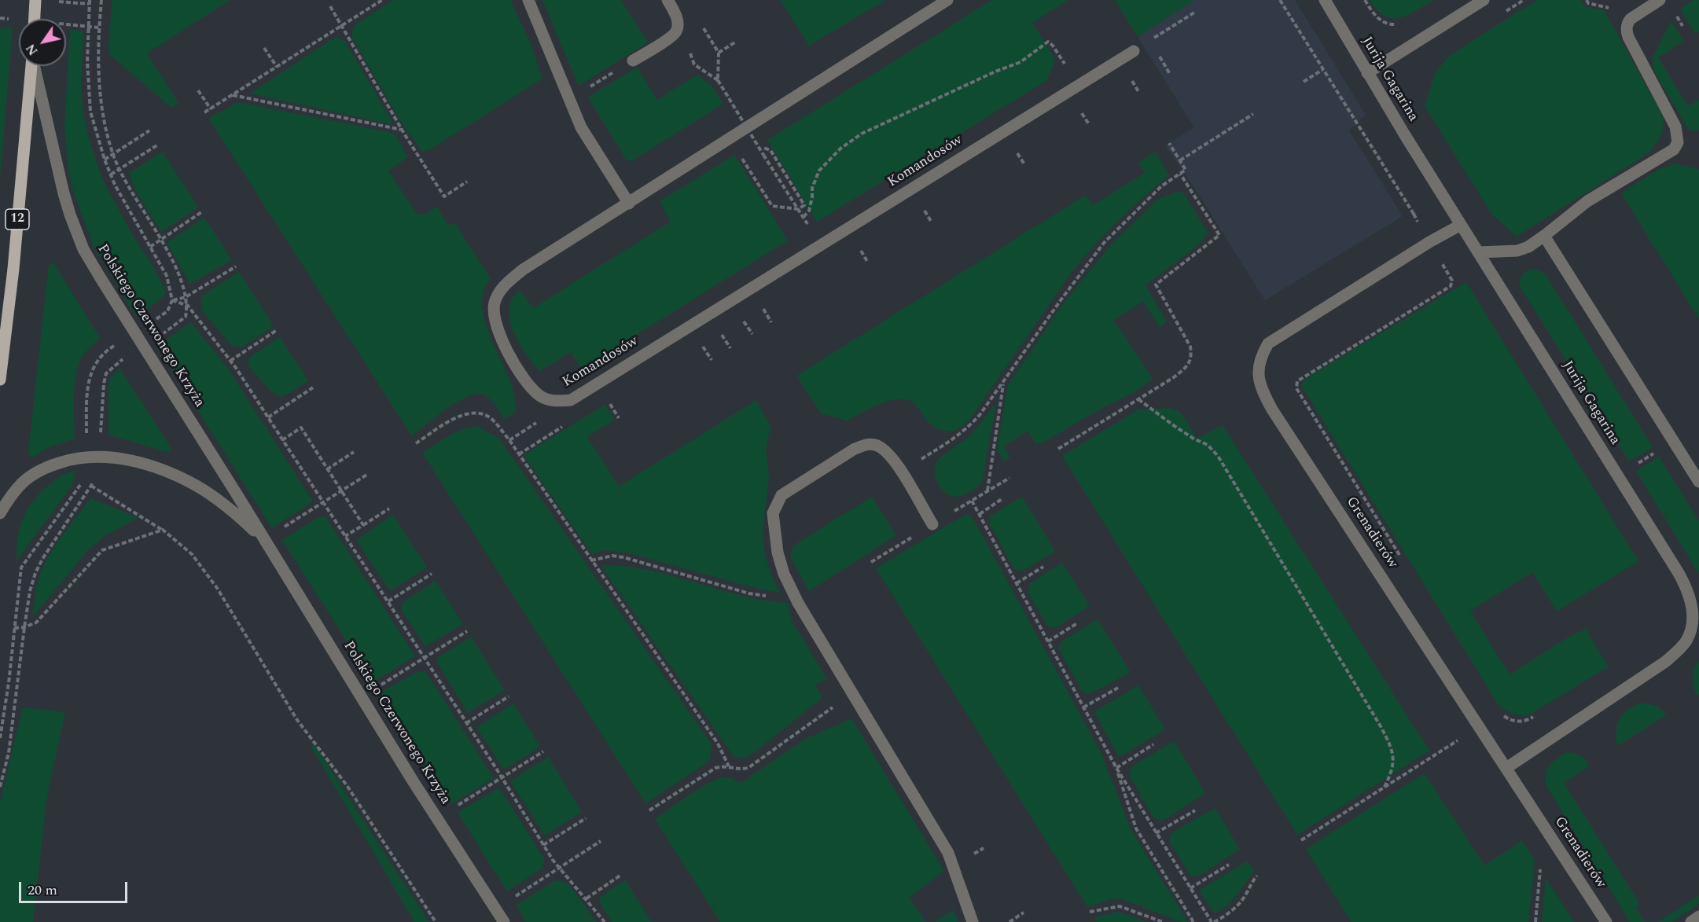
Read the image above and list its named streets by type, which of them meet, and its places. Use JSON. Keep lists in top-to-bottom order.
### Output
{
  "streets": {
    "main road": ["12"],
    "street": [
      "Jurija Gagarina",
      "Komandosów",
      "Polskiego Czerwonego Krzyża",
      "Grenadierów"
    ]
  },
  "crossings": [
    ["Jurija Gagarina", "Grenadierów"]
  ],
  "scale_bar": "20 m",
  "north": "bottom left"
}
